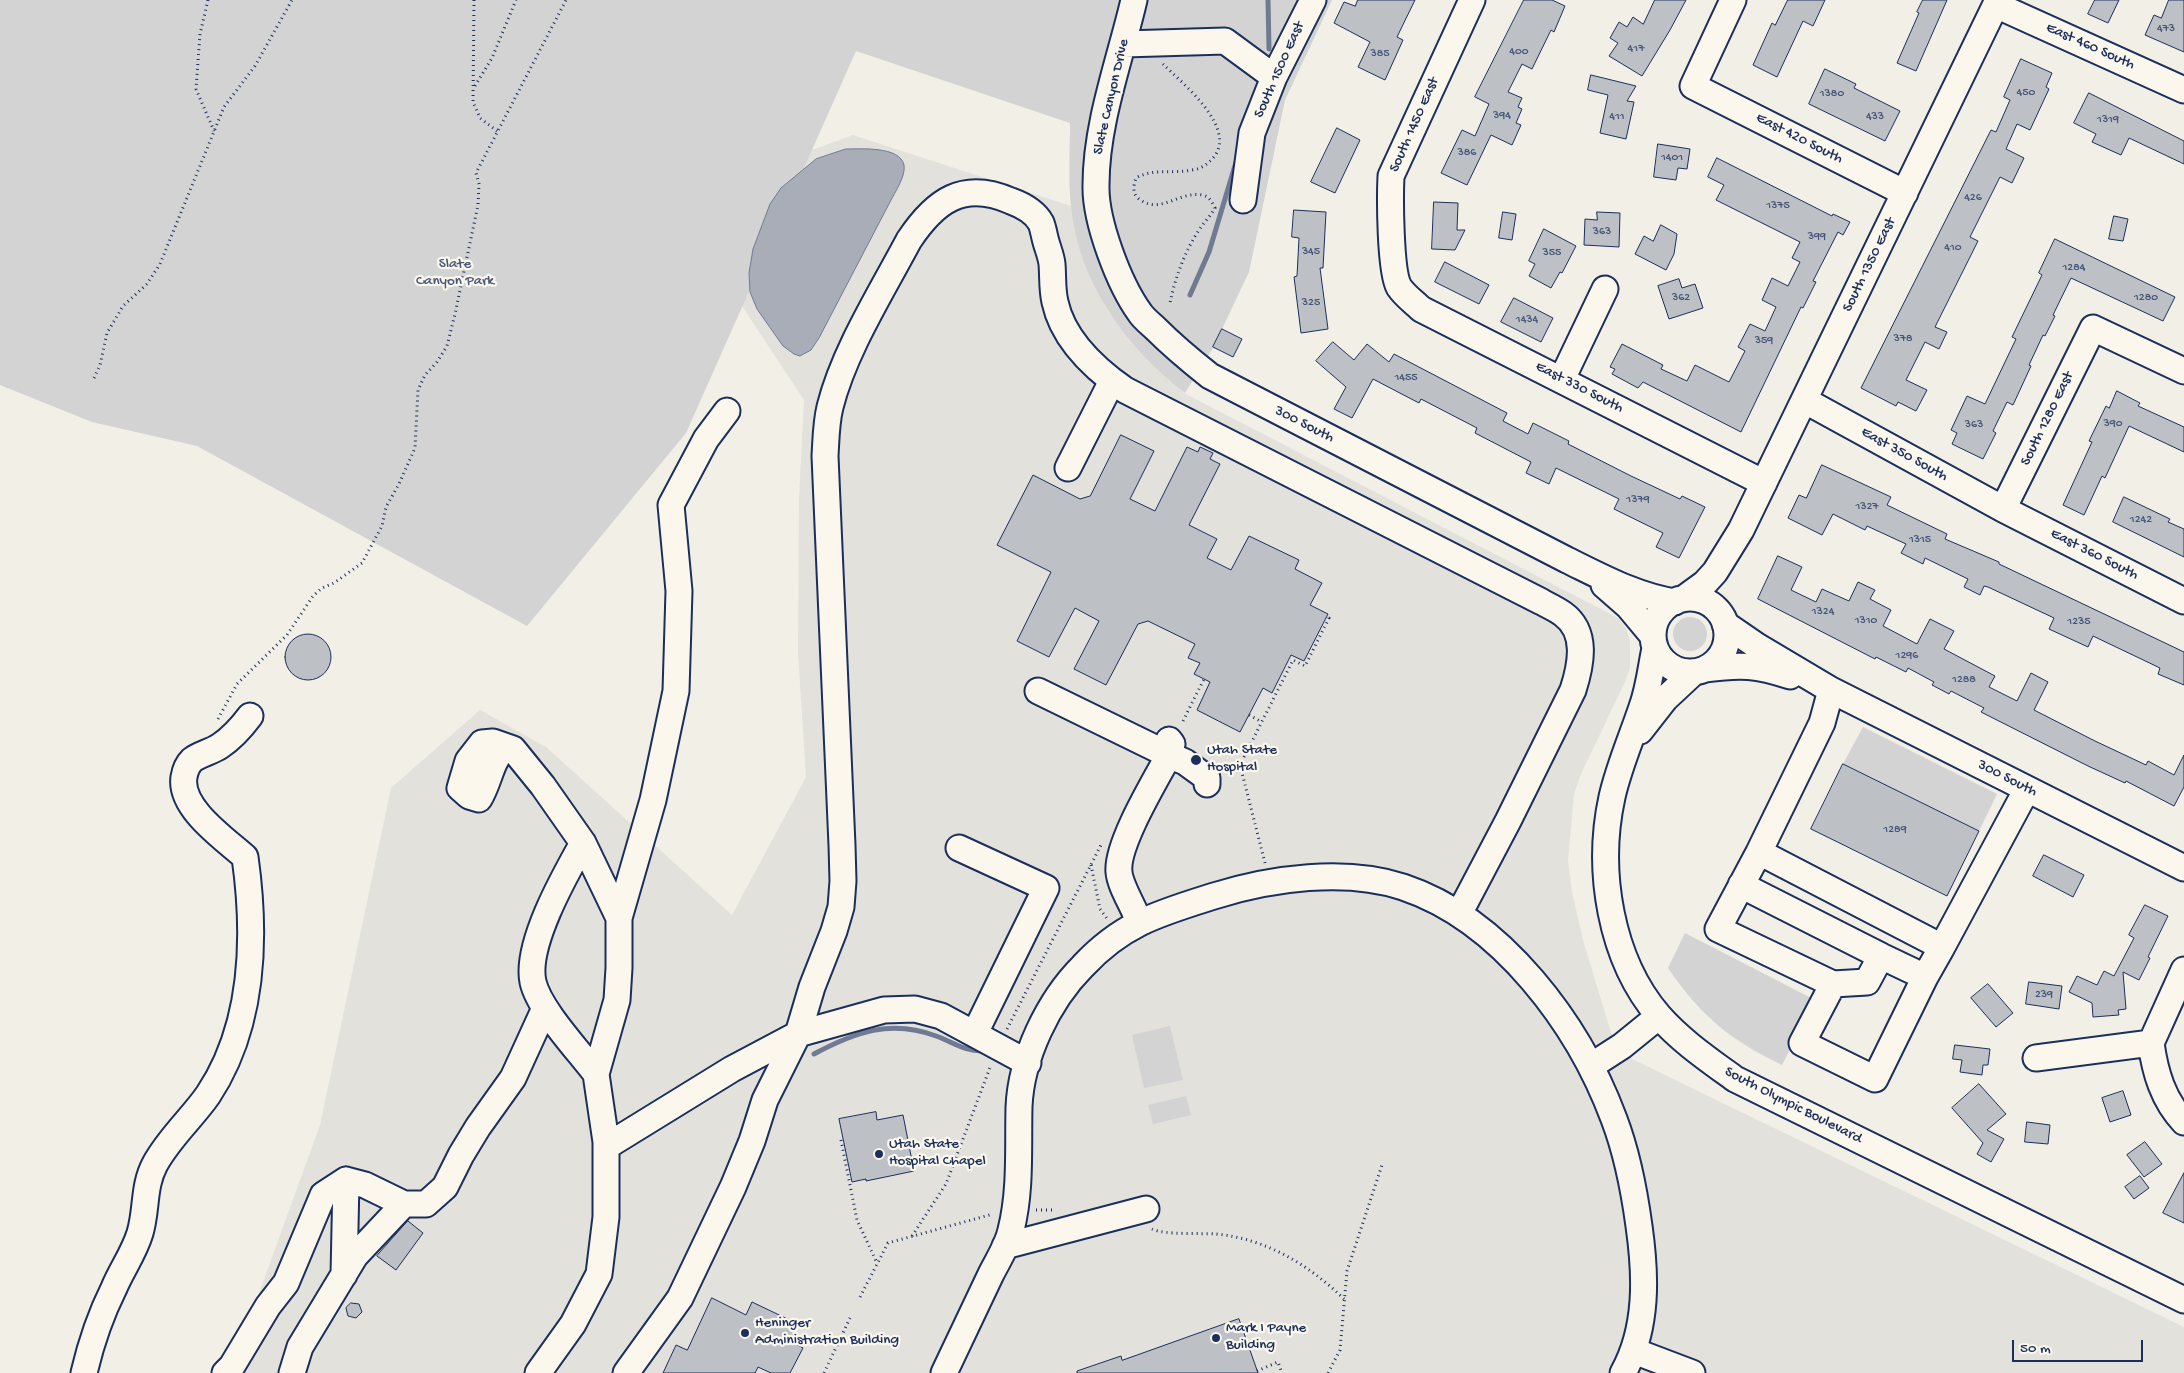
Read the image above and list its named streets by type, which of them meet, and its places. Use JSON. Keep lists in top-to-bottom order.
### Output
{
  "streets": {
    "street": [
      "East 460 South",
      "South 1500 East",
      "Slate Canyon Drive",
      "South 1450 East",
      "East 420 South",
      "South 1350 East",
      "East 330 South",
      "South 1280 East",
      "300 South",
      "East 350 South",
      "East 360 South",
      "South Olympic Boulevard"
    ]
  },
  "crossings": [
    ["East 460 South", "South 1350 East"],
    ["Slate Canyon Drive", "300 South"],
    ["South 1450 East", "East 330 South"],
    ["East 420 South", "South 1350 East"],
    ["South 1350 East", "East 330 South"],
    ["South 1350 East", "300 South"],
    ["South 1350 East", "East 350 South"],
    ["South 1350 East", "South Olympic Boulevard"],
    ["South 1280 East", "East 350 South"],
    ["South 1280 East", "East 360 South"],
    ["300 South", "South Olympic Boulevard"],
    ["East 350 South", "East 360 South"]
  ],
  "parks": ["Slate Canyon Park"],
  "places": [
    "Utah State Hospital",
    "Utah State Hospital Chapel",
    "Heninger Administration Building",
    "Mark I Payne Building"
  ],
  "house_numbers": [
    "473",
    "417",
    "400",
    "385",
    "450",
    "1380",
    "394",
    "411",
    "433",
    "1319",
    "386",
    "1401",
    "426",
    "1375",
    "363",
    "399",
    "410",
    "345",
    "355",
    "1284",
    "362",
    "1280",
    "325",
    "1434",
    "378",
    "359",
    "1455",
    "390",
    "363",
    "1379",
    "1327",
    "1242",
    "1315",
    "1324",
    "1310",
    "1235",
    "1296",
    "1288",
    "1289",
    "239"
  ],
  "scale_bar": "50 m"
}
